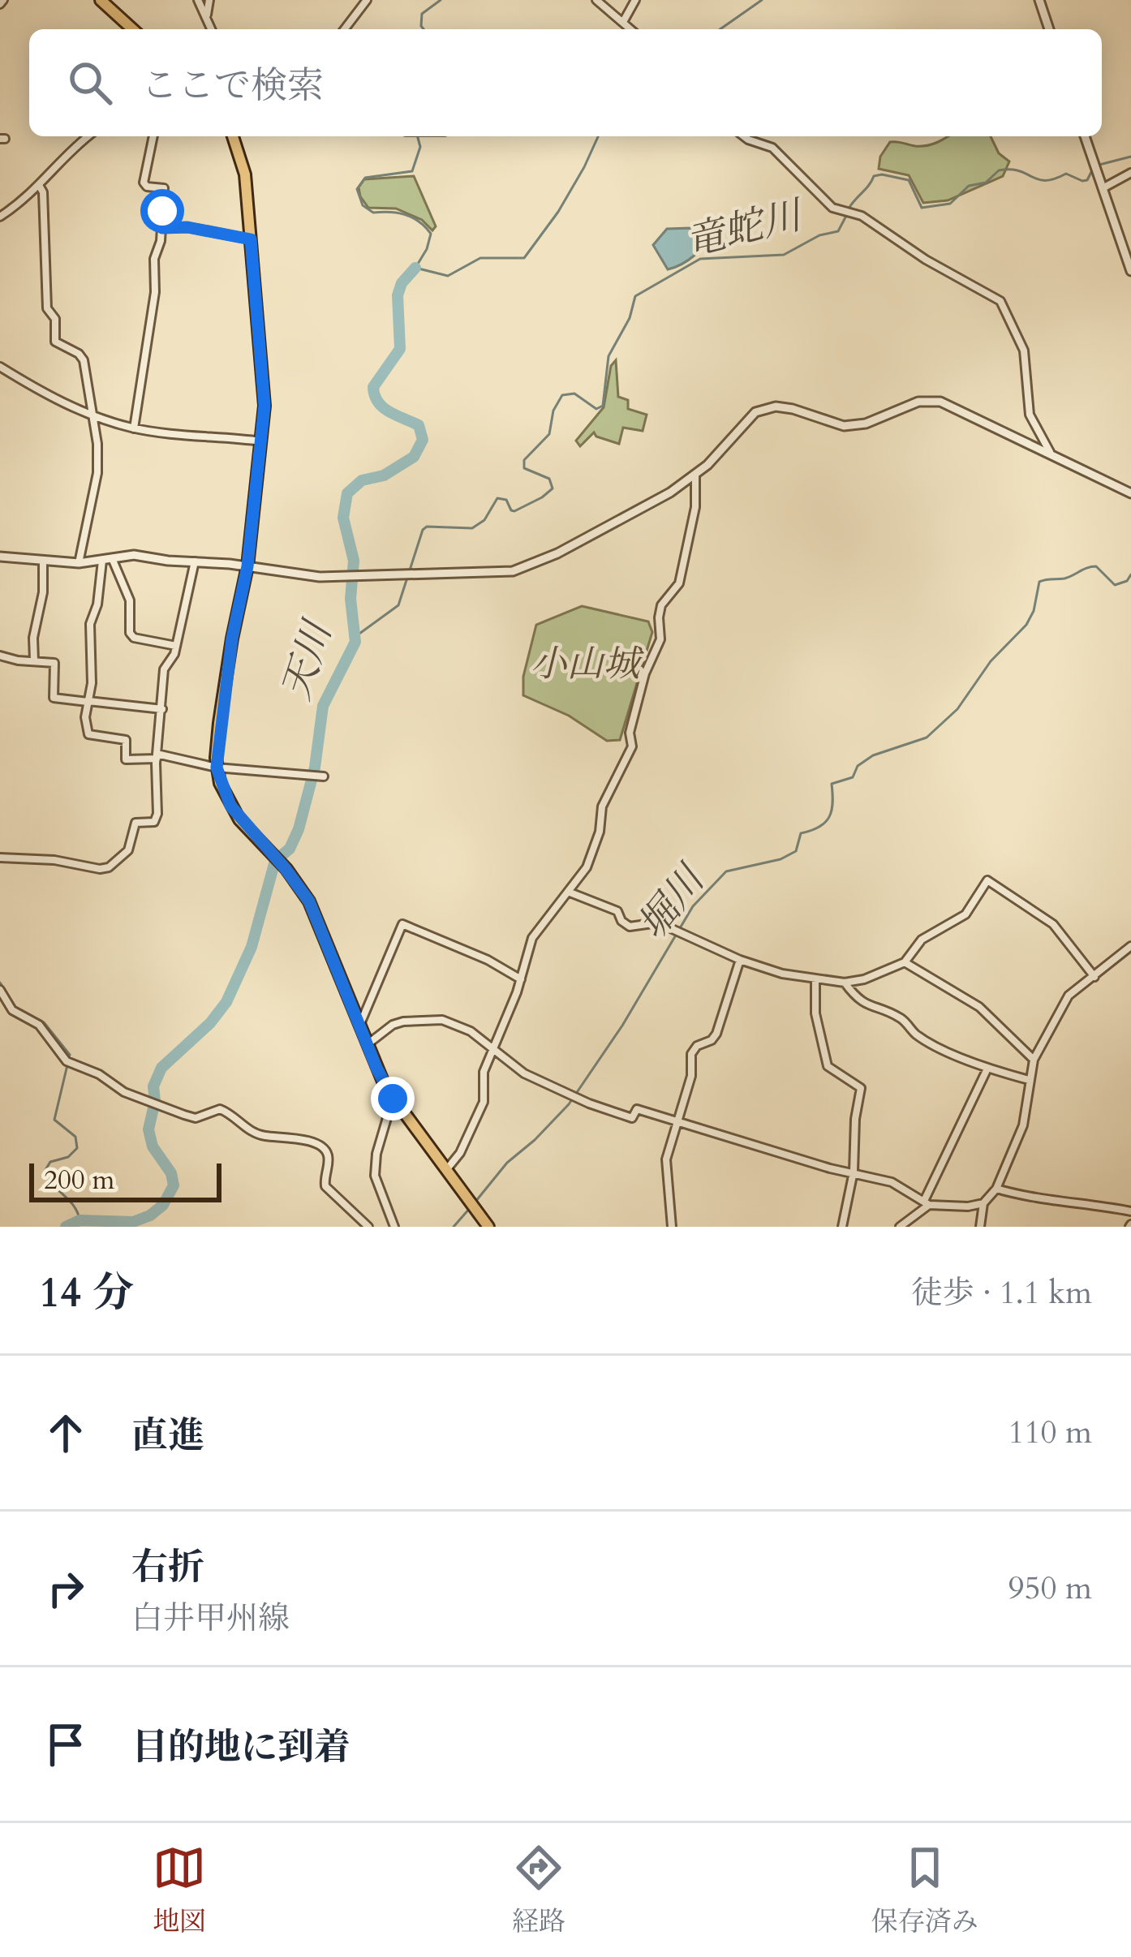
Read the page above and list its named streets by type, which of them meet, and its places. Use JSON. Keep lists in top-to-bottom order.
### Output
{
  "water": ["竜蛇川", "天川", "堀川"],
  "parks": ["小山城"],
  "scale_bar": "200 m",
  "page": {
    "search": "ここで検索",
    "scale": "200 m",
    "heading": ["14 分", "徒歩 · 1.1 km"],
    "list": [
      ["直進", "110 m"],
      ["右折", "白井甲州線", "950 m"],
      "目的地に到着"
    ],
    "nav": ["地図", "経路", "保存済み"]
  }
}
